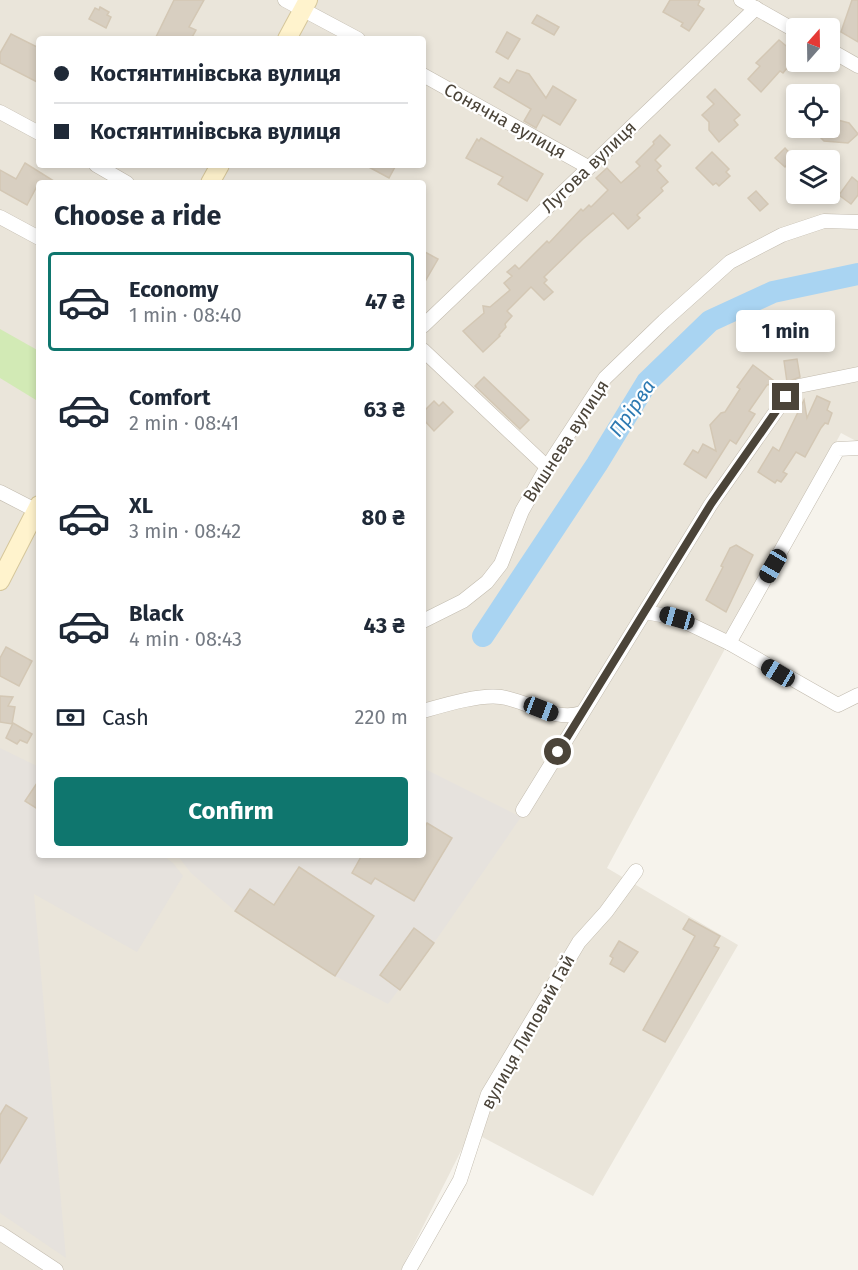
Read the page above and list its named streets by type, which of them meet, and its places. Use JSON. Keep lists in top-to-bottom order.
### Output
{
  "streets": {
    "street": [
      "Сонячна вулиця",
      "Лугова вулиця",
      "Вишнева вулиця",
      "вулиця Липовий Гай"
    ]
  },
  "crossings": [
    ["Сонячна вулиця", "Лугова вулиця"]
  ],
  "water": ["Прірва"],
  "north": "top",
  "page": {
    "banner": ["Костянтинівська вулиця", "Костянтинівська вулиця"],
    "heading": "Choose a ride",
    "list": [
      {
        "name": "Economy",
        "note": "1 min · 08:40",
        "value": "47 ₴"
      },
      {
        "name": "Comfort",
        "note": "2 min · 08:41",
        "value": "63 ₴"
      },
      {
        "name": "XL",
        "note": "3 min · 08:42",
        "value": "80 ₴"
      },
      {
        "name": "Black",
        "note": "4 min · 08:43",
        "value": "43 ₴"
      }
    ],
    "bubble": "1 min",
    "pay": ["Cash", "220 m"],
    "buttons": "Confirm"
  }
}
